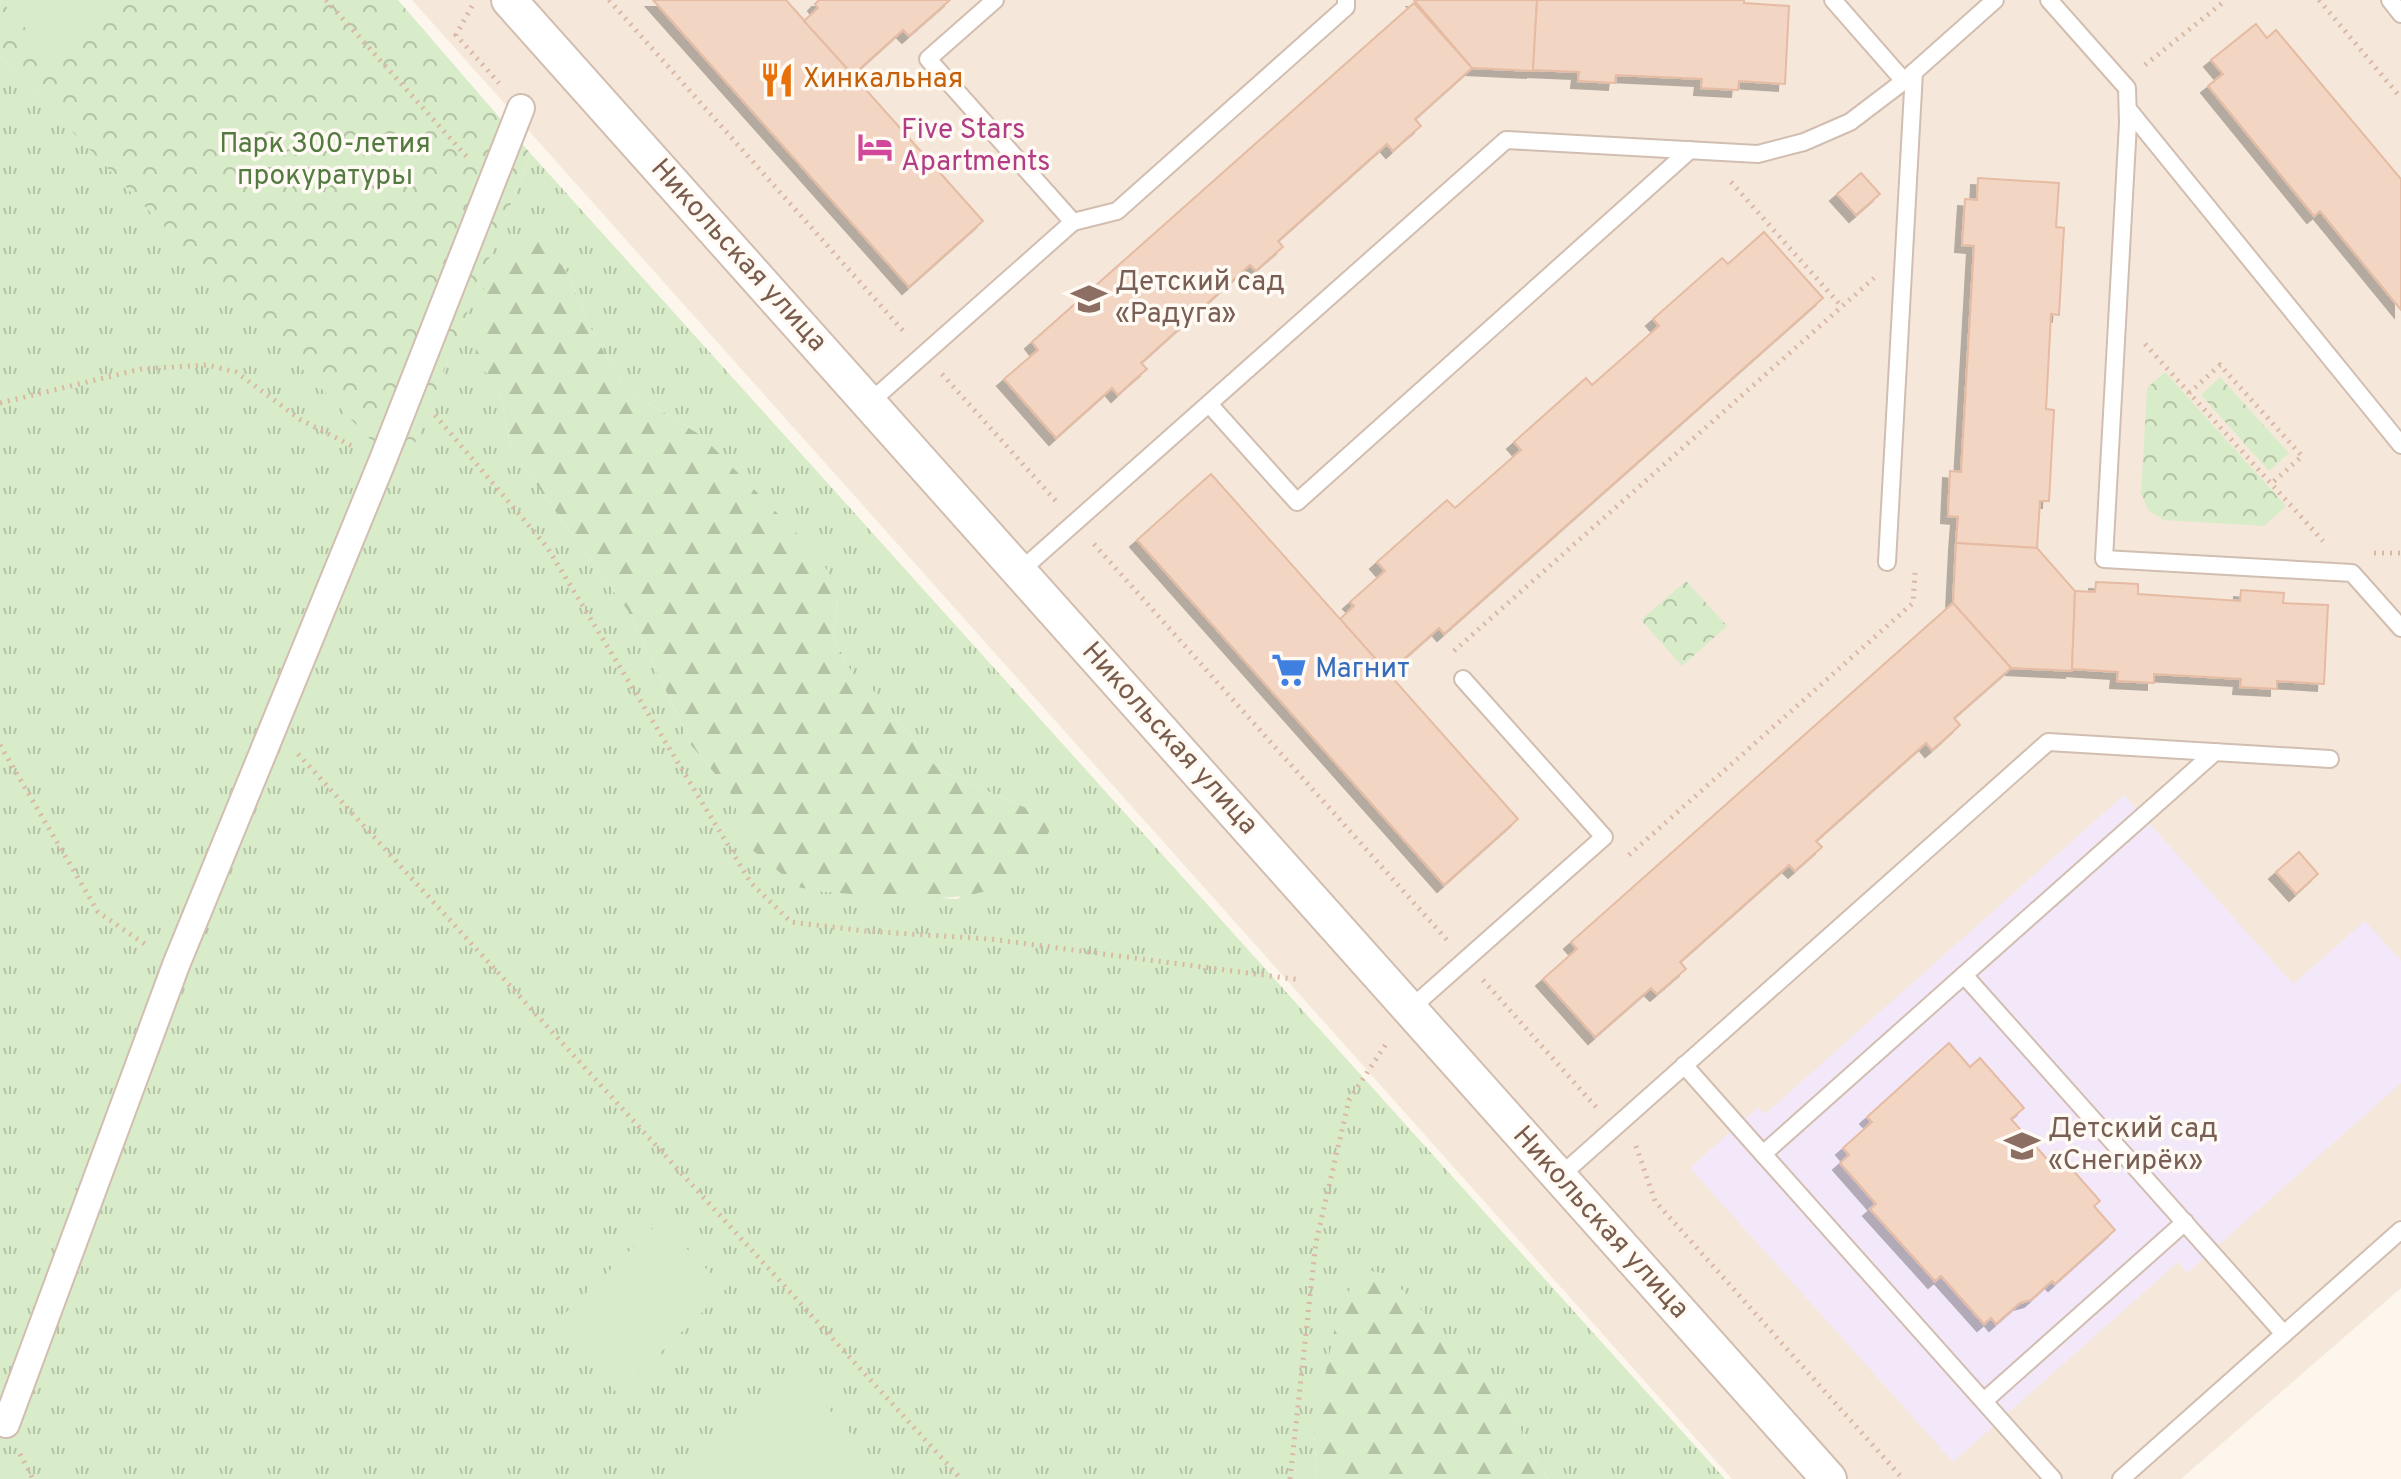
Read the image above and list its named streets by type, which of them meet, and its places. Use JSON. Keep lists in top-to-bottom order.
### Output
{
  "streets": {
    "street": ["Никольская улица"]
  },
  "parks": ["Парк 300-летия прокуратуры"],
  "places": {
    "restaurant": ["Хинкальная"],
    "hotel": ["Five Stars Apartments"],
    "school or university": ["Детский сад «Радуга»", "Детский сад «Снегирёк»"],
    "supermarket": ["Магнит"]
  }
}
